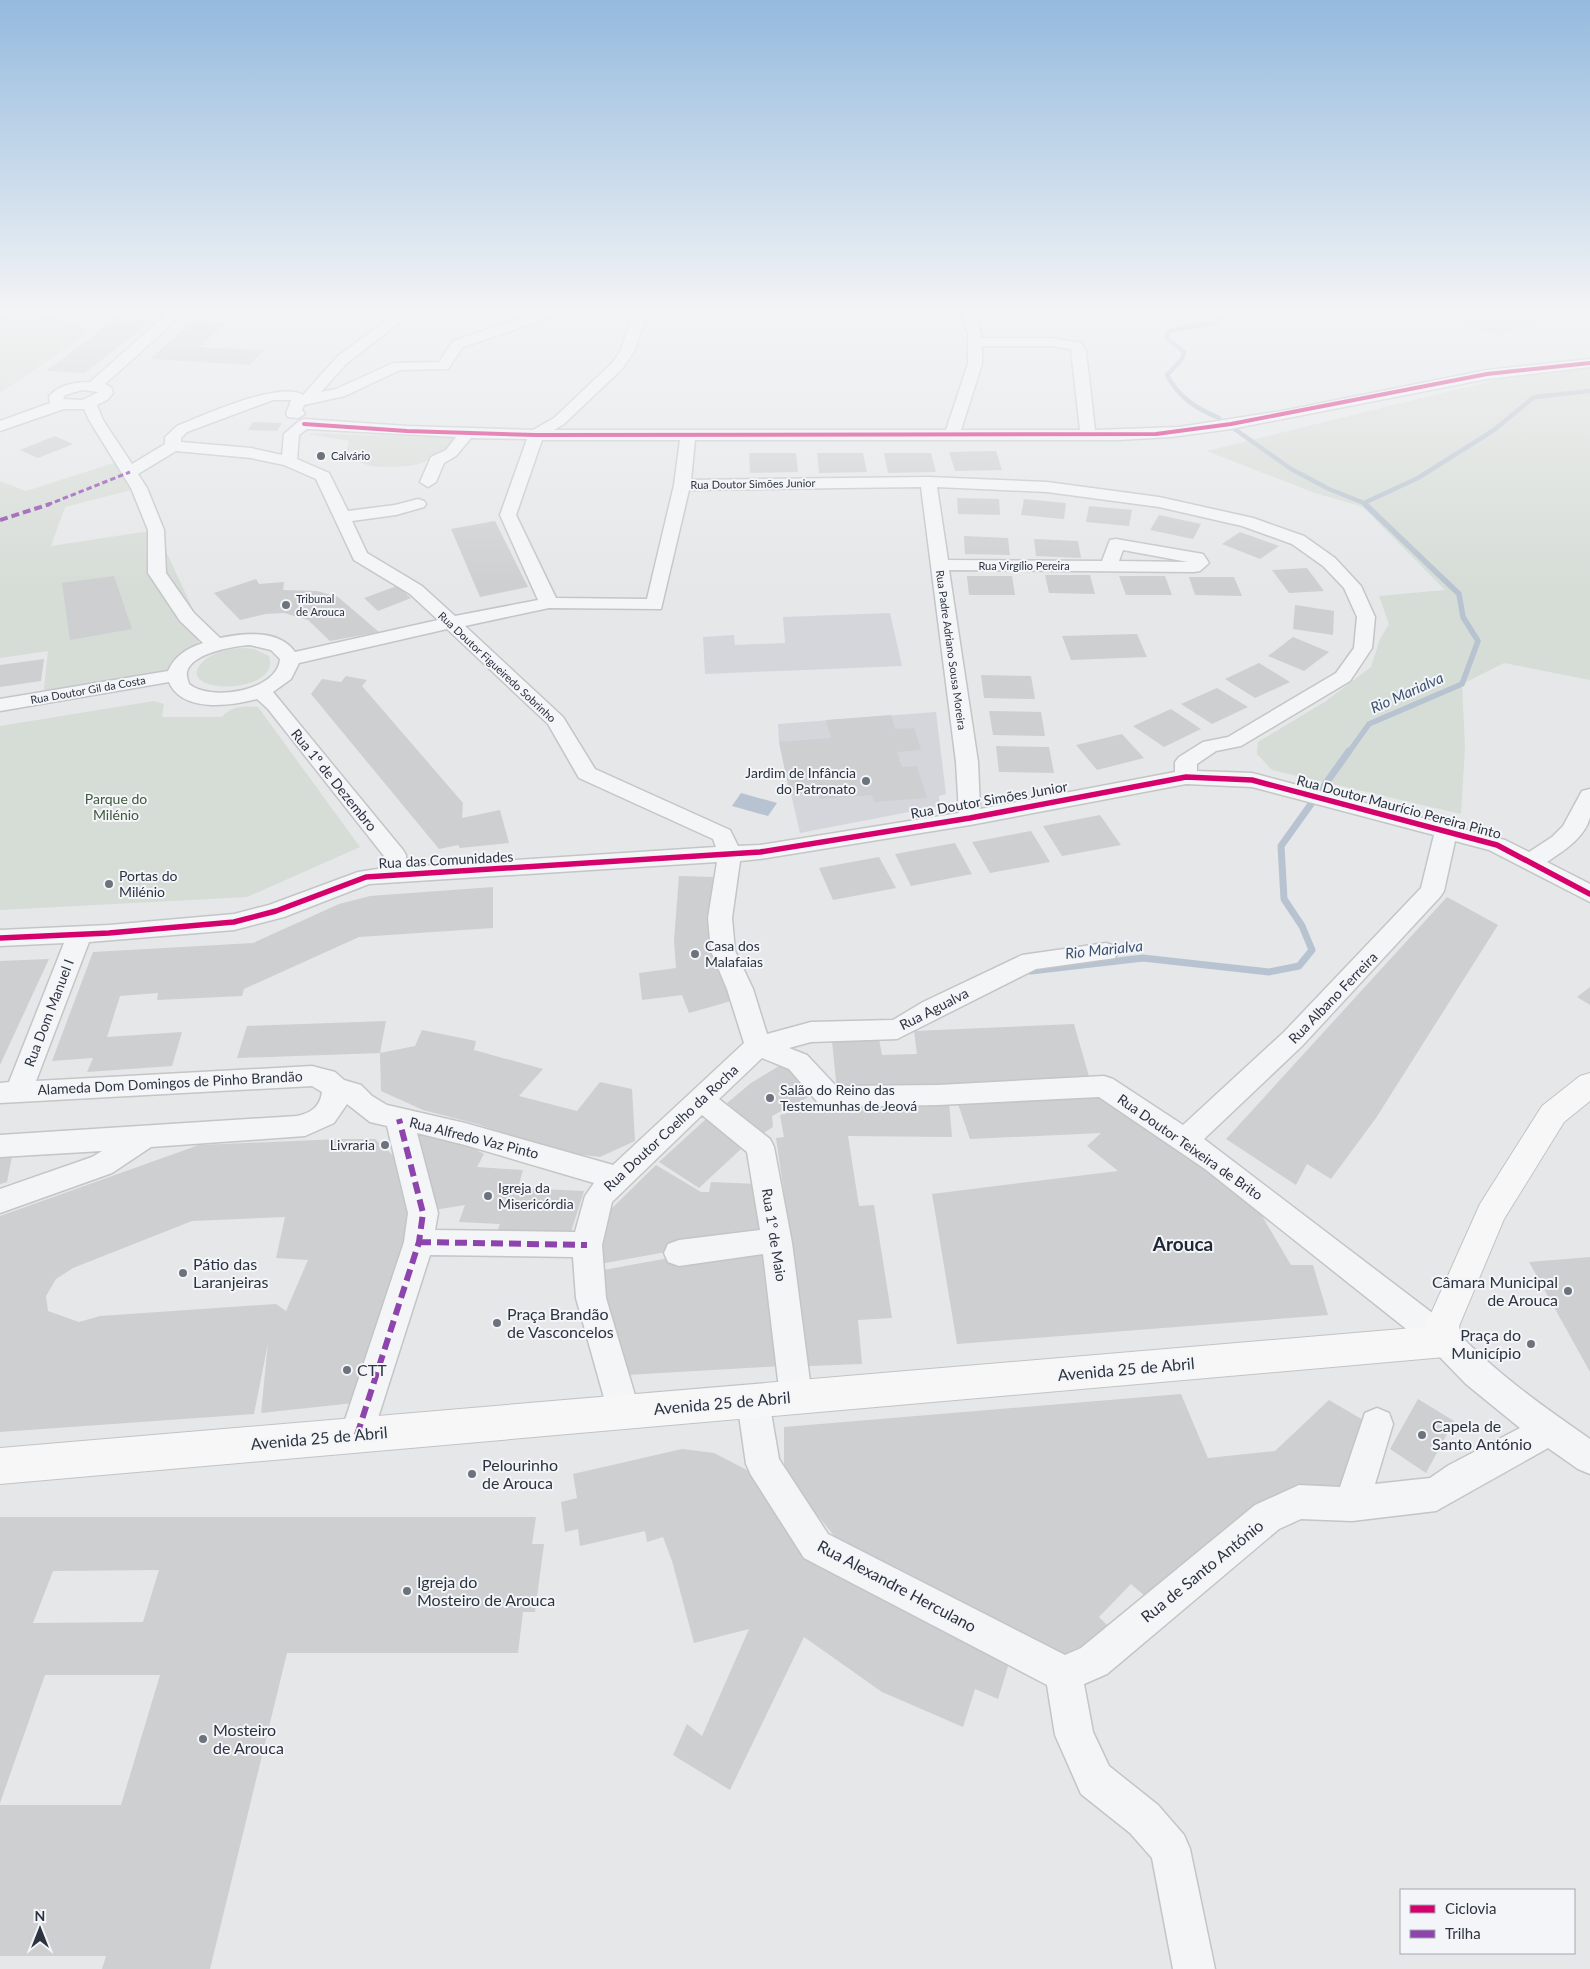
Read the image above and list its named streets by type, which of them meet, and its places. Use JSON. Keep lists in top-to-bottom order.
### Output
{
  "streets": {
    "main road": ["Avenida 25 de Abril"],
    "street": [
      "Rua Doutor Simões Junior",
      "Rua Virgílio Pereira",
      "Rua Padre Adriano Sousa Moreira",
      "Rua Doutor Figueiredo Sobrinho",
      "Rua Doutor Gil da Costa",
      "Rua 1º de Dezembro",
      "Rua Doutor Maurício Pereira Pinto",
      "Rua das Comunidades",
      "Rua Albano Ferreira",
      "Rua Agualva",
      "Rua Dom Manuel I",
      "Alameda Dom Domingos de Pinho Brandão",
      "Rua Doutor Coelho da Rocha",
      "Rua Alfredo Vaz Pinto",
      "Rua Doutor Teixeira de Brito",
      "Rua 1º de Maio",
      "Rua de Santo António",
      "Rua Alexandre Herculano"
    ]
  },
  "crossings": [
    ["Rua Doutor Simões Junior", "Rua Padre Adriano Sousa Moreira"],
    ["Rua Doutor Simões Junior", "Rua Doutor Figueiredo Sobrinho"],
    ["Rua Doutor Simões Junior", "Rua Doutor Maurício Pereira Pinto"],
    ["Rua Doutor Simões Junior", "Rua das Comunidades"],
    ["Rua Virgílio Pereira", "Rua Padre Adriano Sousa Moreira"],
    ["Rua Doutor Figueiredo Sobrinho", "Rua das Comunidades"],
    ["Rua 1º de Dezembro", "Rua das Comunidades"],
    ["Rua Doutor Maurício Pereira Pinto", "Rua Albano Ferreira"],
    ["Rua das Comunidades", "Rua Dom Manuel I"],
    ["Rua Albano Ferreira", "Rua Doutor Teixeira de Brito"],
    ["Rua Agualva", "Rua Doutor Coelho da Rocha"],
    ["Rua Agualva", "Rua Doutor Teixeira de Brito"],
    ["Rua Dom Manuel I", "Alameda Dom Domingos de Pinho Brandão"],
    ["Alameda Dom Domingos de Pinho Brandão", "Rua Alfredo Vaz Pinto"],
    ["Rua Doutor Coelho da Rocha", "Rua Alfredo Vaz Pinto"],
    ["Rua Doutor Coelho da Rocha", "Rua Doutor Teixeira de Brito"],
    ["Rua Doutor Coelho da Rocha", "Rua 1º de Maio"],
    ["Rua Doutor Teixeira de Brito", "Avenida 25 de Abril"],
    ["Rua Doutor Teixeira de Brito", "Rua de Santo António"],
    ["Rua 1º de Maio", "Avenida 25 de Abril"],
    ["Avenida 25 de Abril", "Rua Alexandre Herculano"],
    ["Rua de Santo António", "Rua Alexandre Herculano"]
  ],
  "districts": ["Arouca"],
  "water": ["Rio Marialva"],
  "parks": ["Parque do Milénio"],
  "places": [
    "Calvário",
    "Tribunal de Arouca",
    "Jardim de Infância do Patronato",
    "Portas do Milénio",
    "Casa dos Malafaias",
    "Salão do Reino das Testemunhas de Jeová",
    "Livraria",
    "Igreja da Misericórdia",
    "Pátio das Laranjeiras",
    "Câmara Municipal de Arouca",
    "Praça Brandão de Vasconcelos",
    "Praça do Município",
    "CTT",
    "Capela de Santo António",
    "Pelourinho de Arouca",
    "Igreja do Mosteiro de Arouca",
    "Mosteiro de Arouca"
  ],
  "legend": ["Ciclovia", "Trilha"],
  "north": "top"
}
